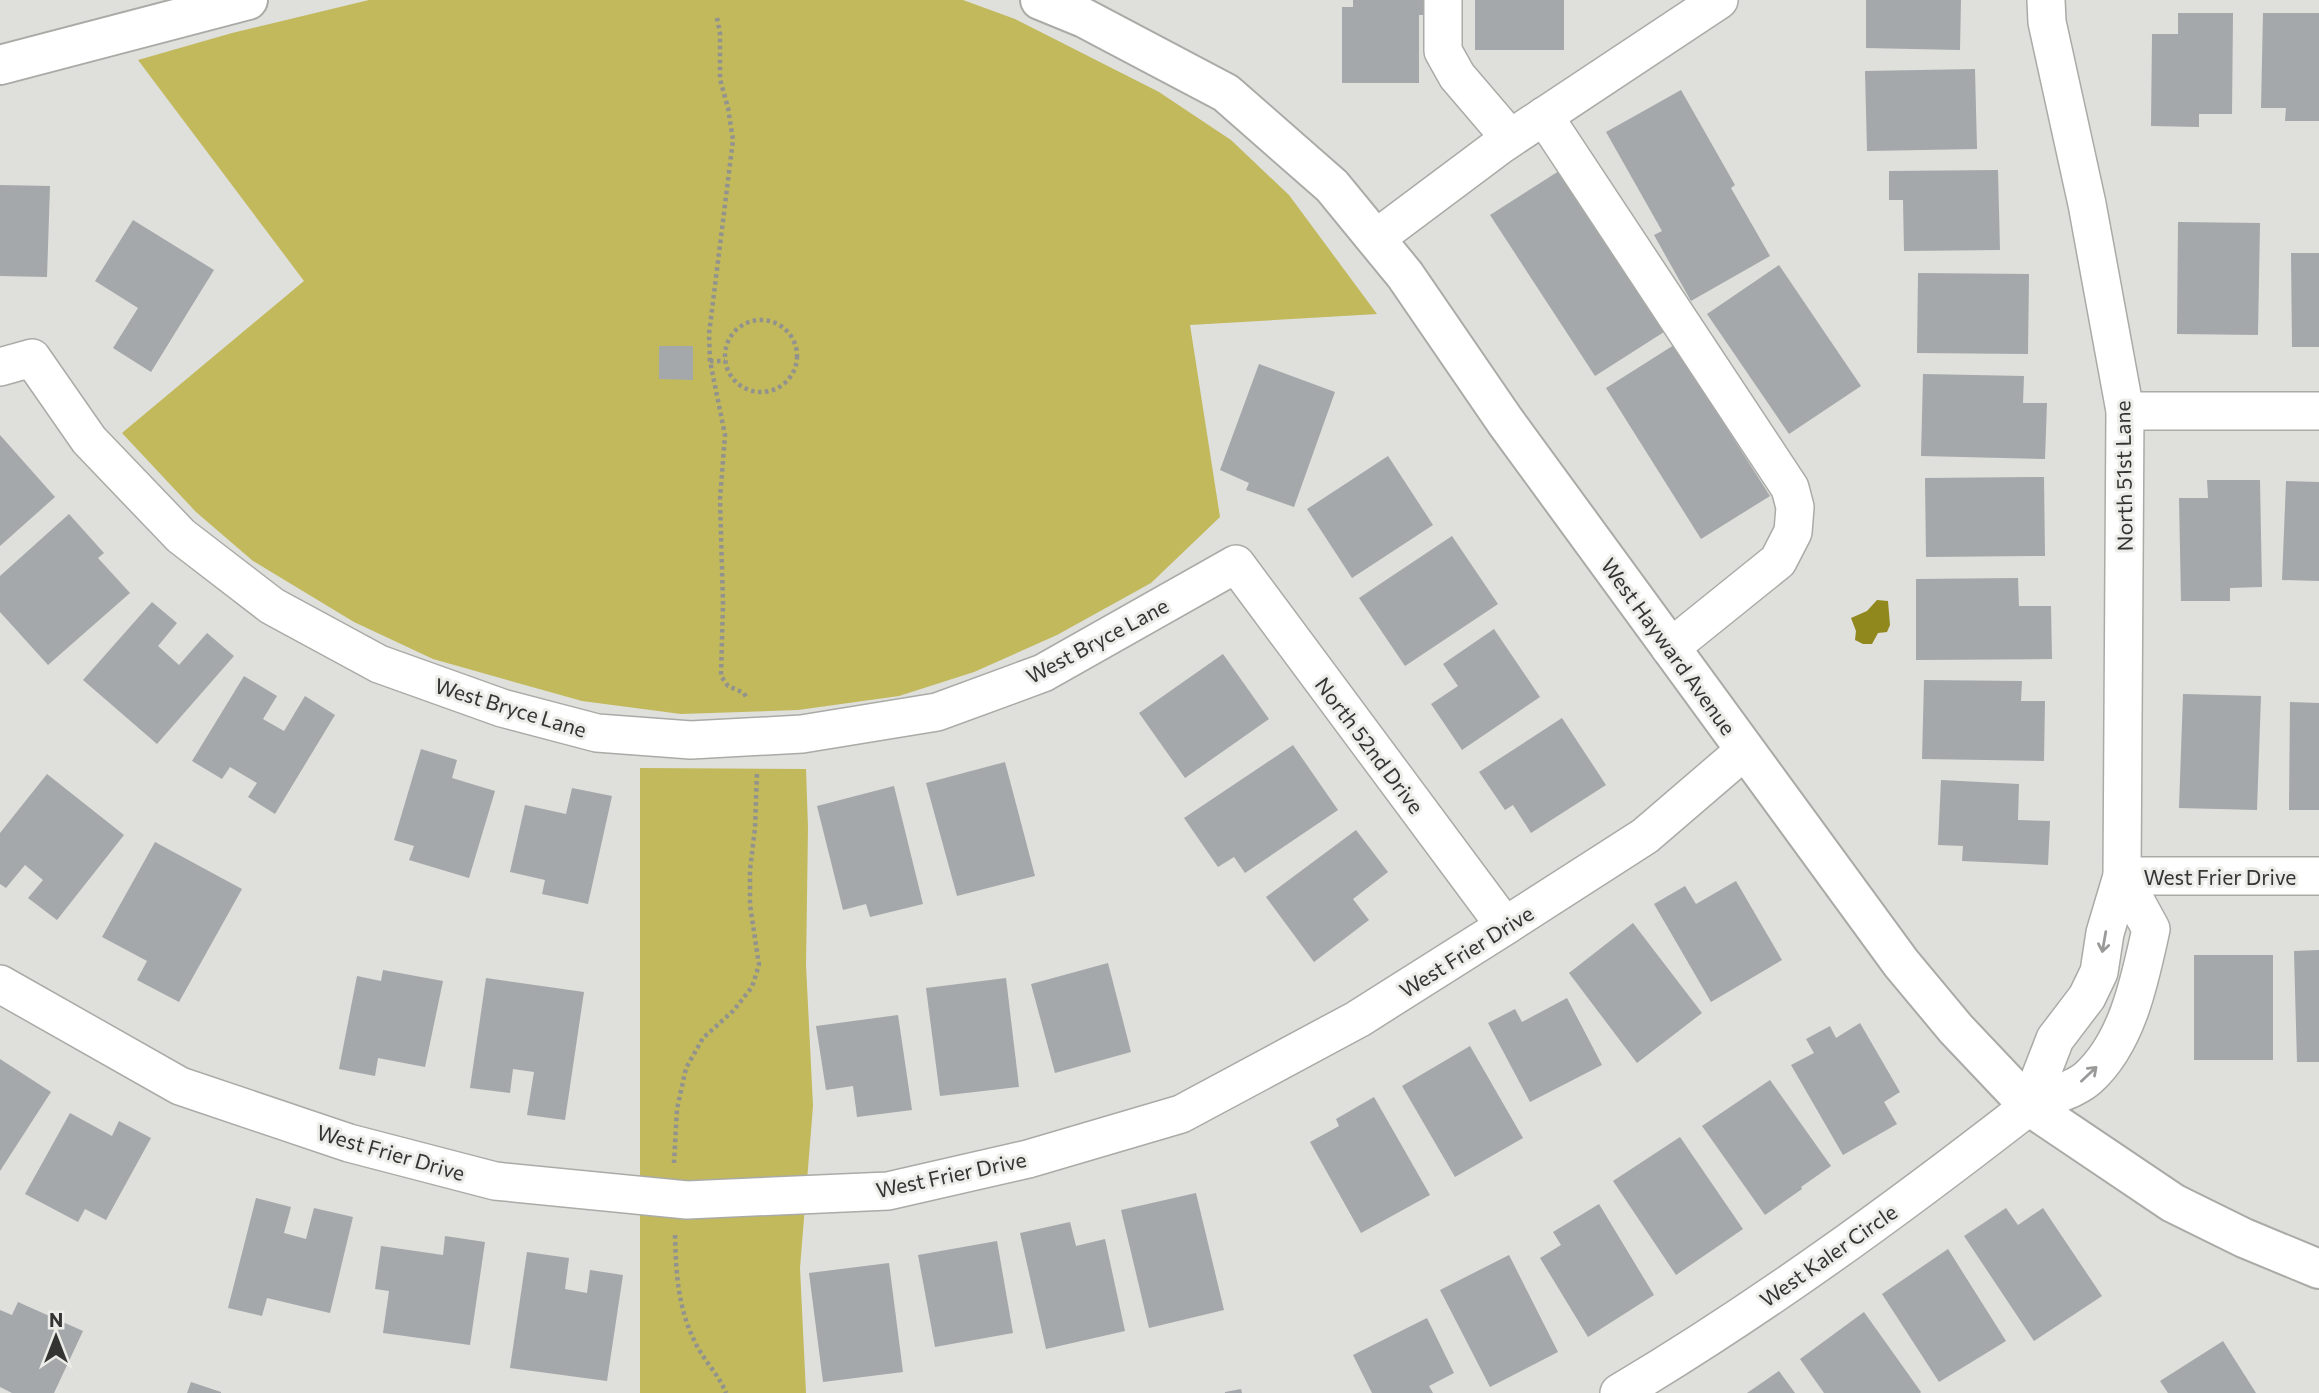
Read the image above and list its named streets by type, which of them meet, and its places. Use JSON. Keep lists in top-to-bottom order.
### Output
{
  "streets": {
    "street": [
      "North 51st Lane",
      "West Bryce Lane",
      "West Hayward Avenue",
      "North 52nd Drive",
      "West Frier Drive",
      "West Kaler Circle"
    ]
  },
  "crossings": [
    ["North 51st Lane", "West Hayward Avenue"],
    ["North 51st Lane", "West Frier Drive"],
    ["North 51st Lane", "West Kaler Circle"],
    ["West Bryce Lane", "North 52nd Drive"],
    ["West Hayward Avenue", "West Frier Drive"],
    ["West Hayward Avenue", "West Kaler Circle"],
    ["North 52nd Drive", "West Frier Drive"]
  ],
  "north": "top"
}
